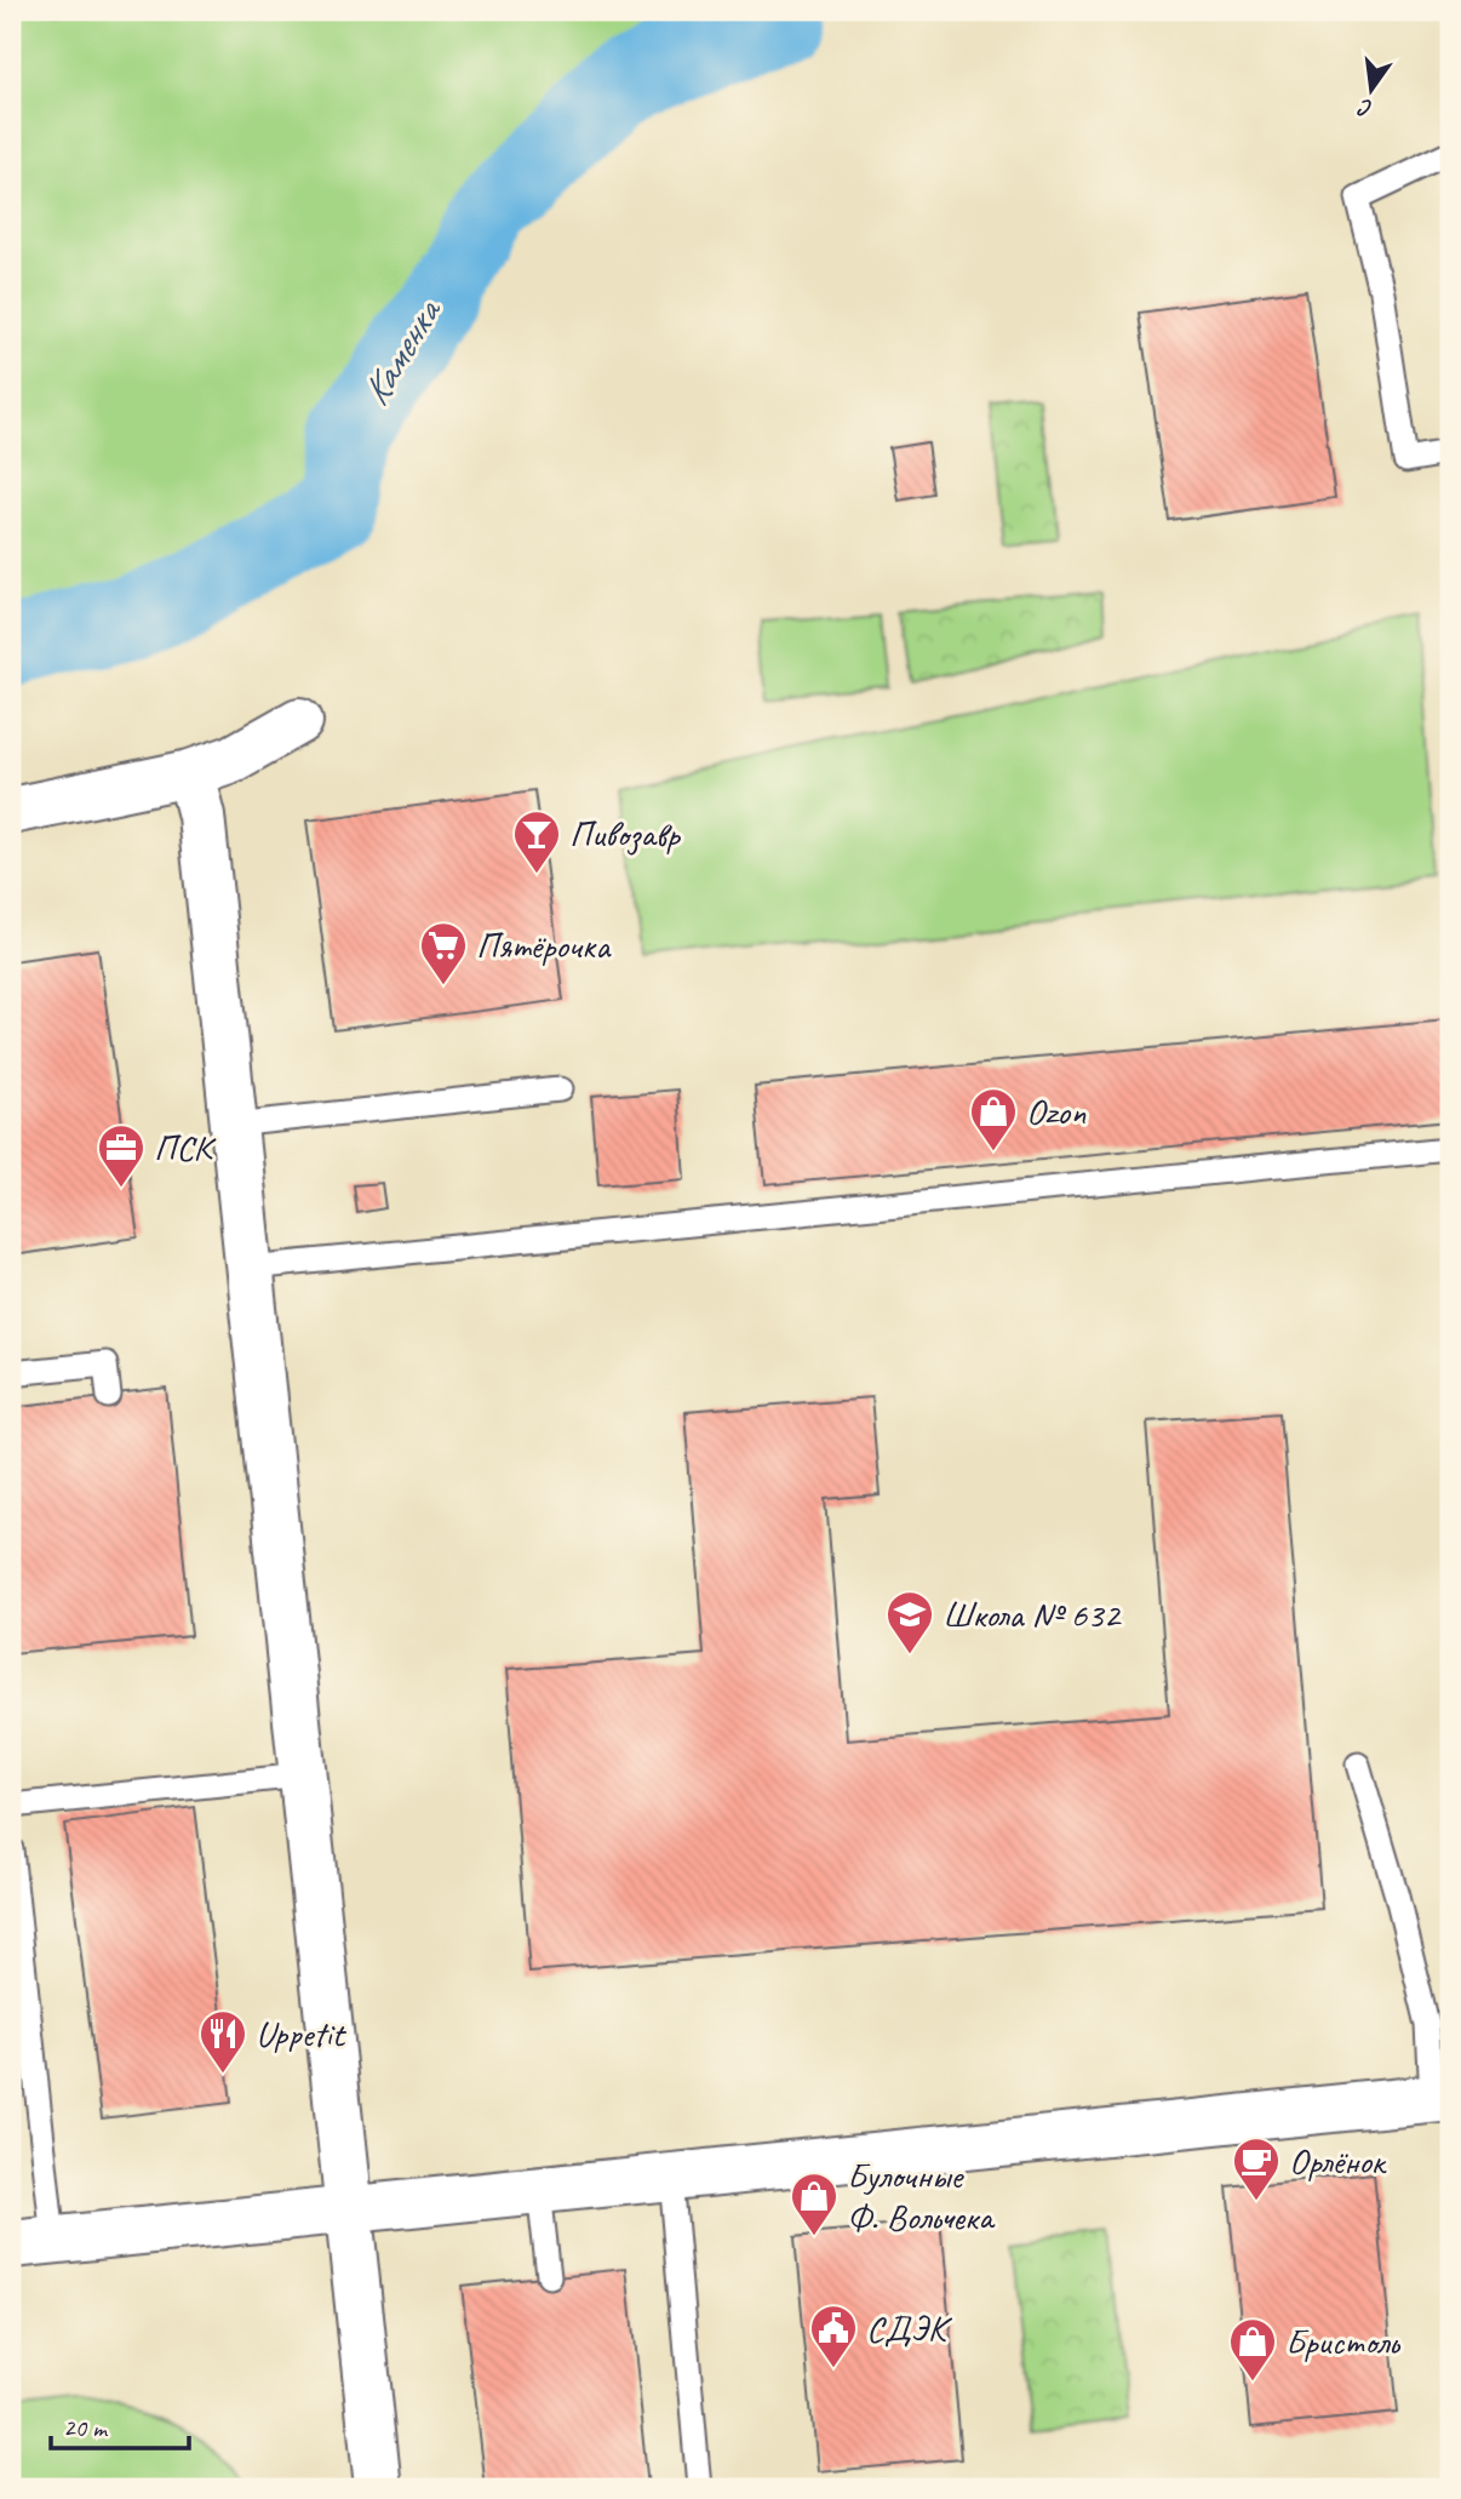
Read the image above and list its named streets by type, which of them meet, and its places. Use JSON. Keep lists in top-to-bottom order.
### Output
{
  "water": ["Каменка"],
  "places": {
    "bar": ["Пивозавр"],
    "supermarket": ["Пятёрочка"],
    "shop": ["Ozon", "Булочные Ф. Вольчека", "Бристоль"],
    "office": ["ПСК"],
    "school or university": ["Школа № 632"],
    "restaurant": ["Uppetit"],
    "cafe": ["Орлёнок"],
    "public building": ["СДЭК"]
  },
  "scale_bar": "20 m",
  "north": "bottom"
}
